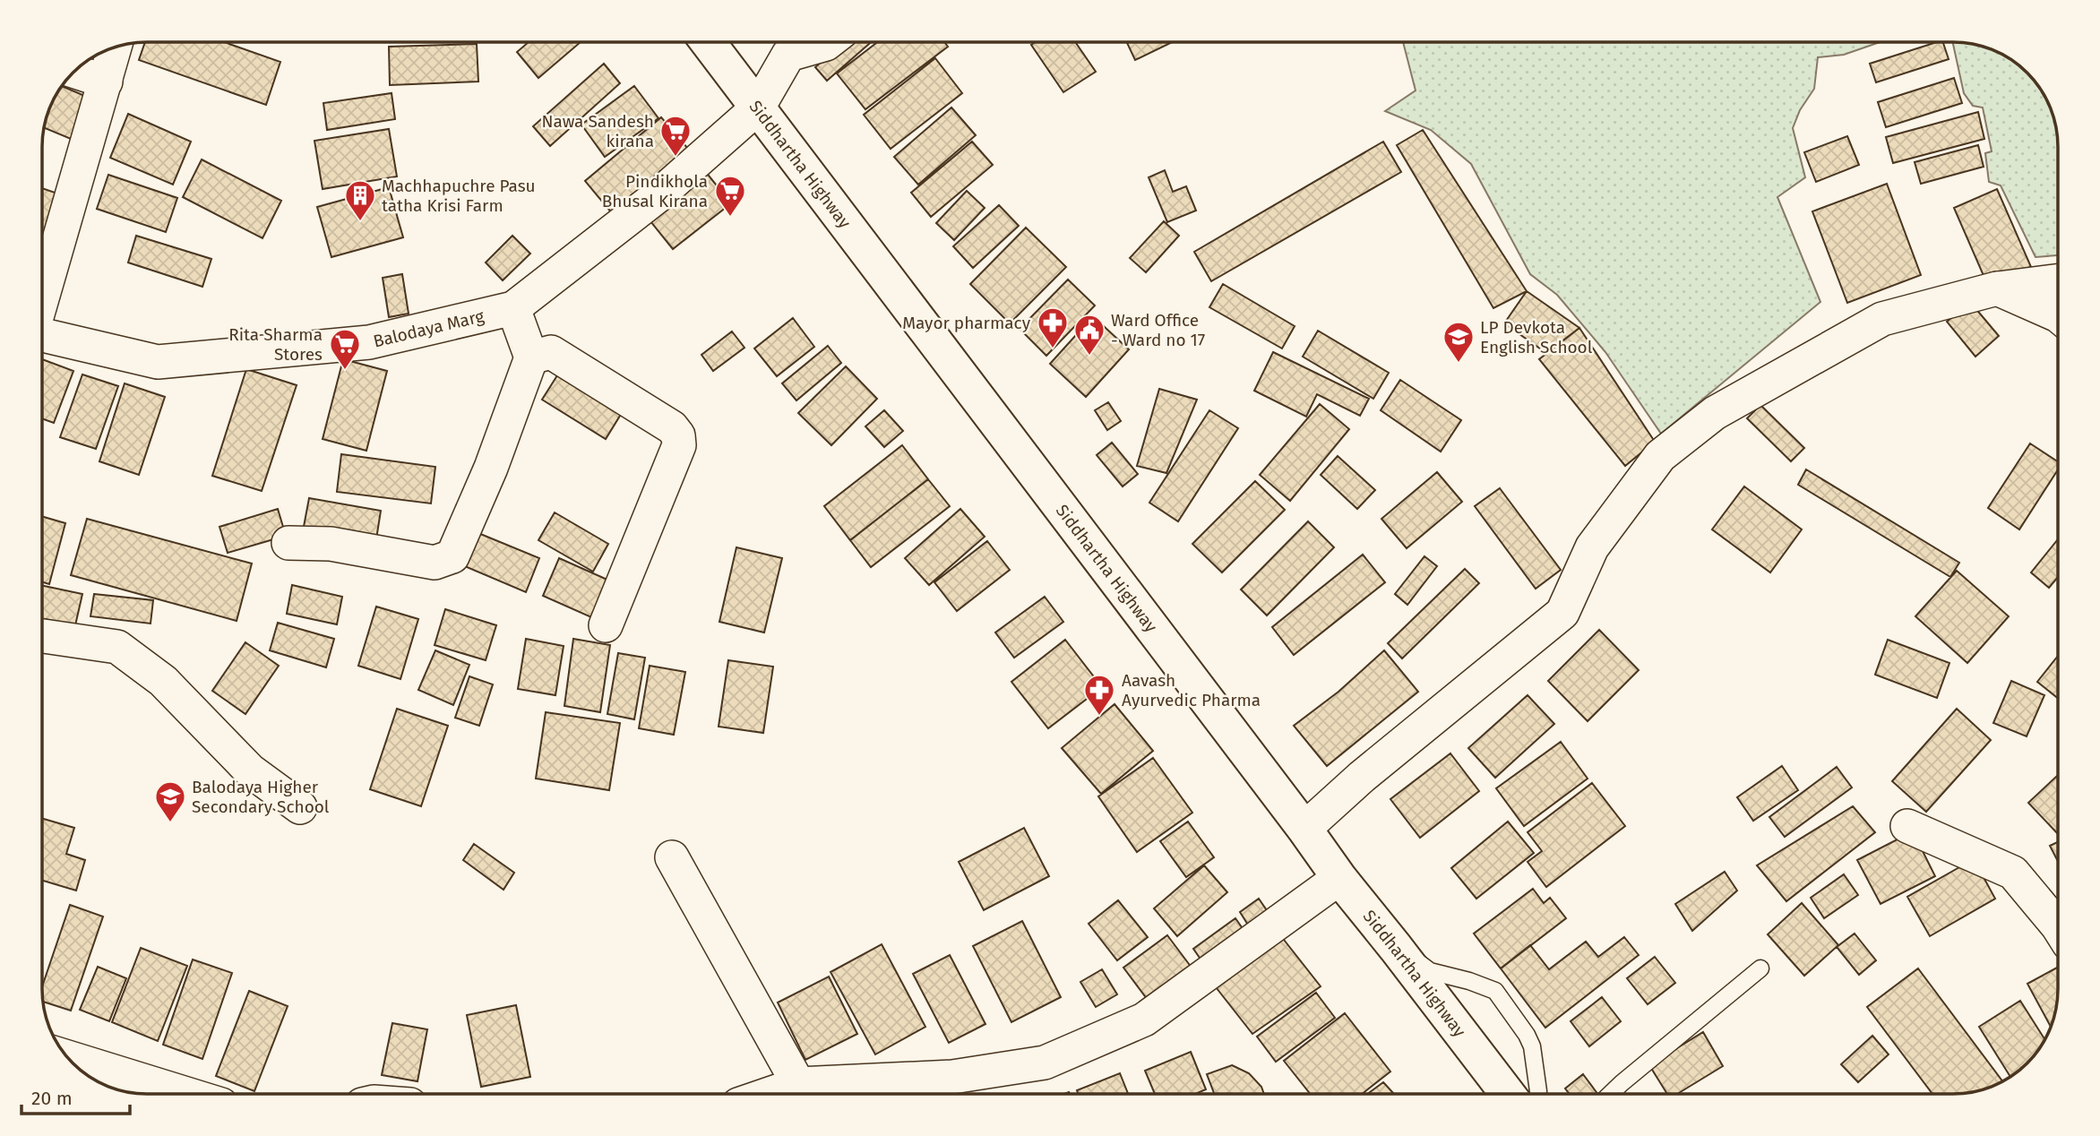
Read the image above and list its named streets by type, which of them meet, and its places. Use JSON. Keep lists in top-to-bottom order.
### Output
{
  "streets": {
    "highway": ["Siddhartha Highway"],
    "street": ["Balodaya Marg"]
  },
  "crossings": [
    ["Siddhartha Highway", "Balodaya Marg"]
  ],
  "places": {
    "supermarket": ["Nawa Sandesh kirana", "Pindikhola Bhusal Kirana", "Rita Sharma Stores"],
    "building": ["Machhapuchre Pasu tatha Krisi Farm"],
    "pharmacy": ["Mayor pharmacy", "Aavash Ayurvedic Pharma"],
    "public building": ["Ward Office - Ward no 17"],
    "school or university": ["LP Devkota English School", "Balodaya Higher Secondary School"]
  },
  "scale_bar": "20 m"
}
